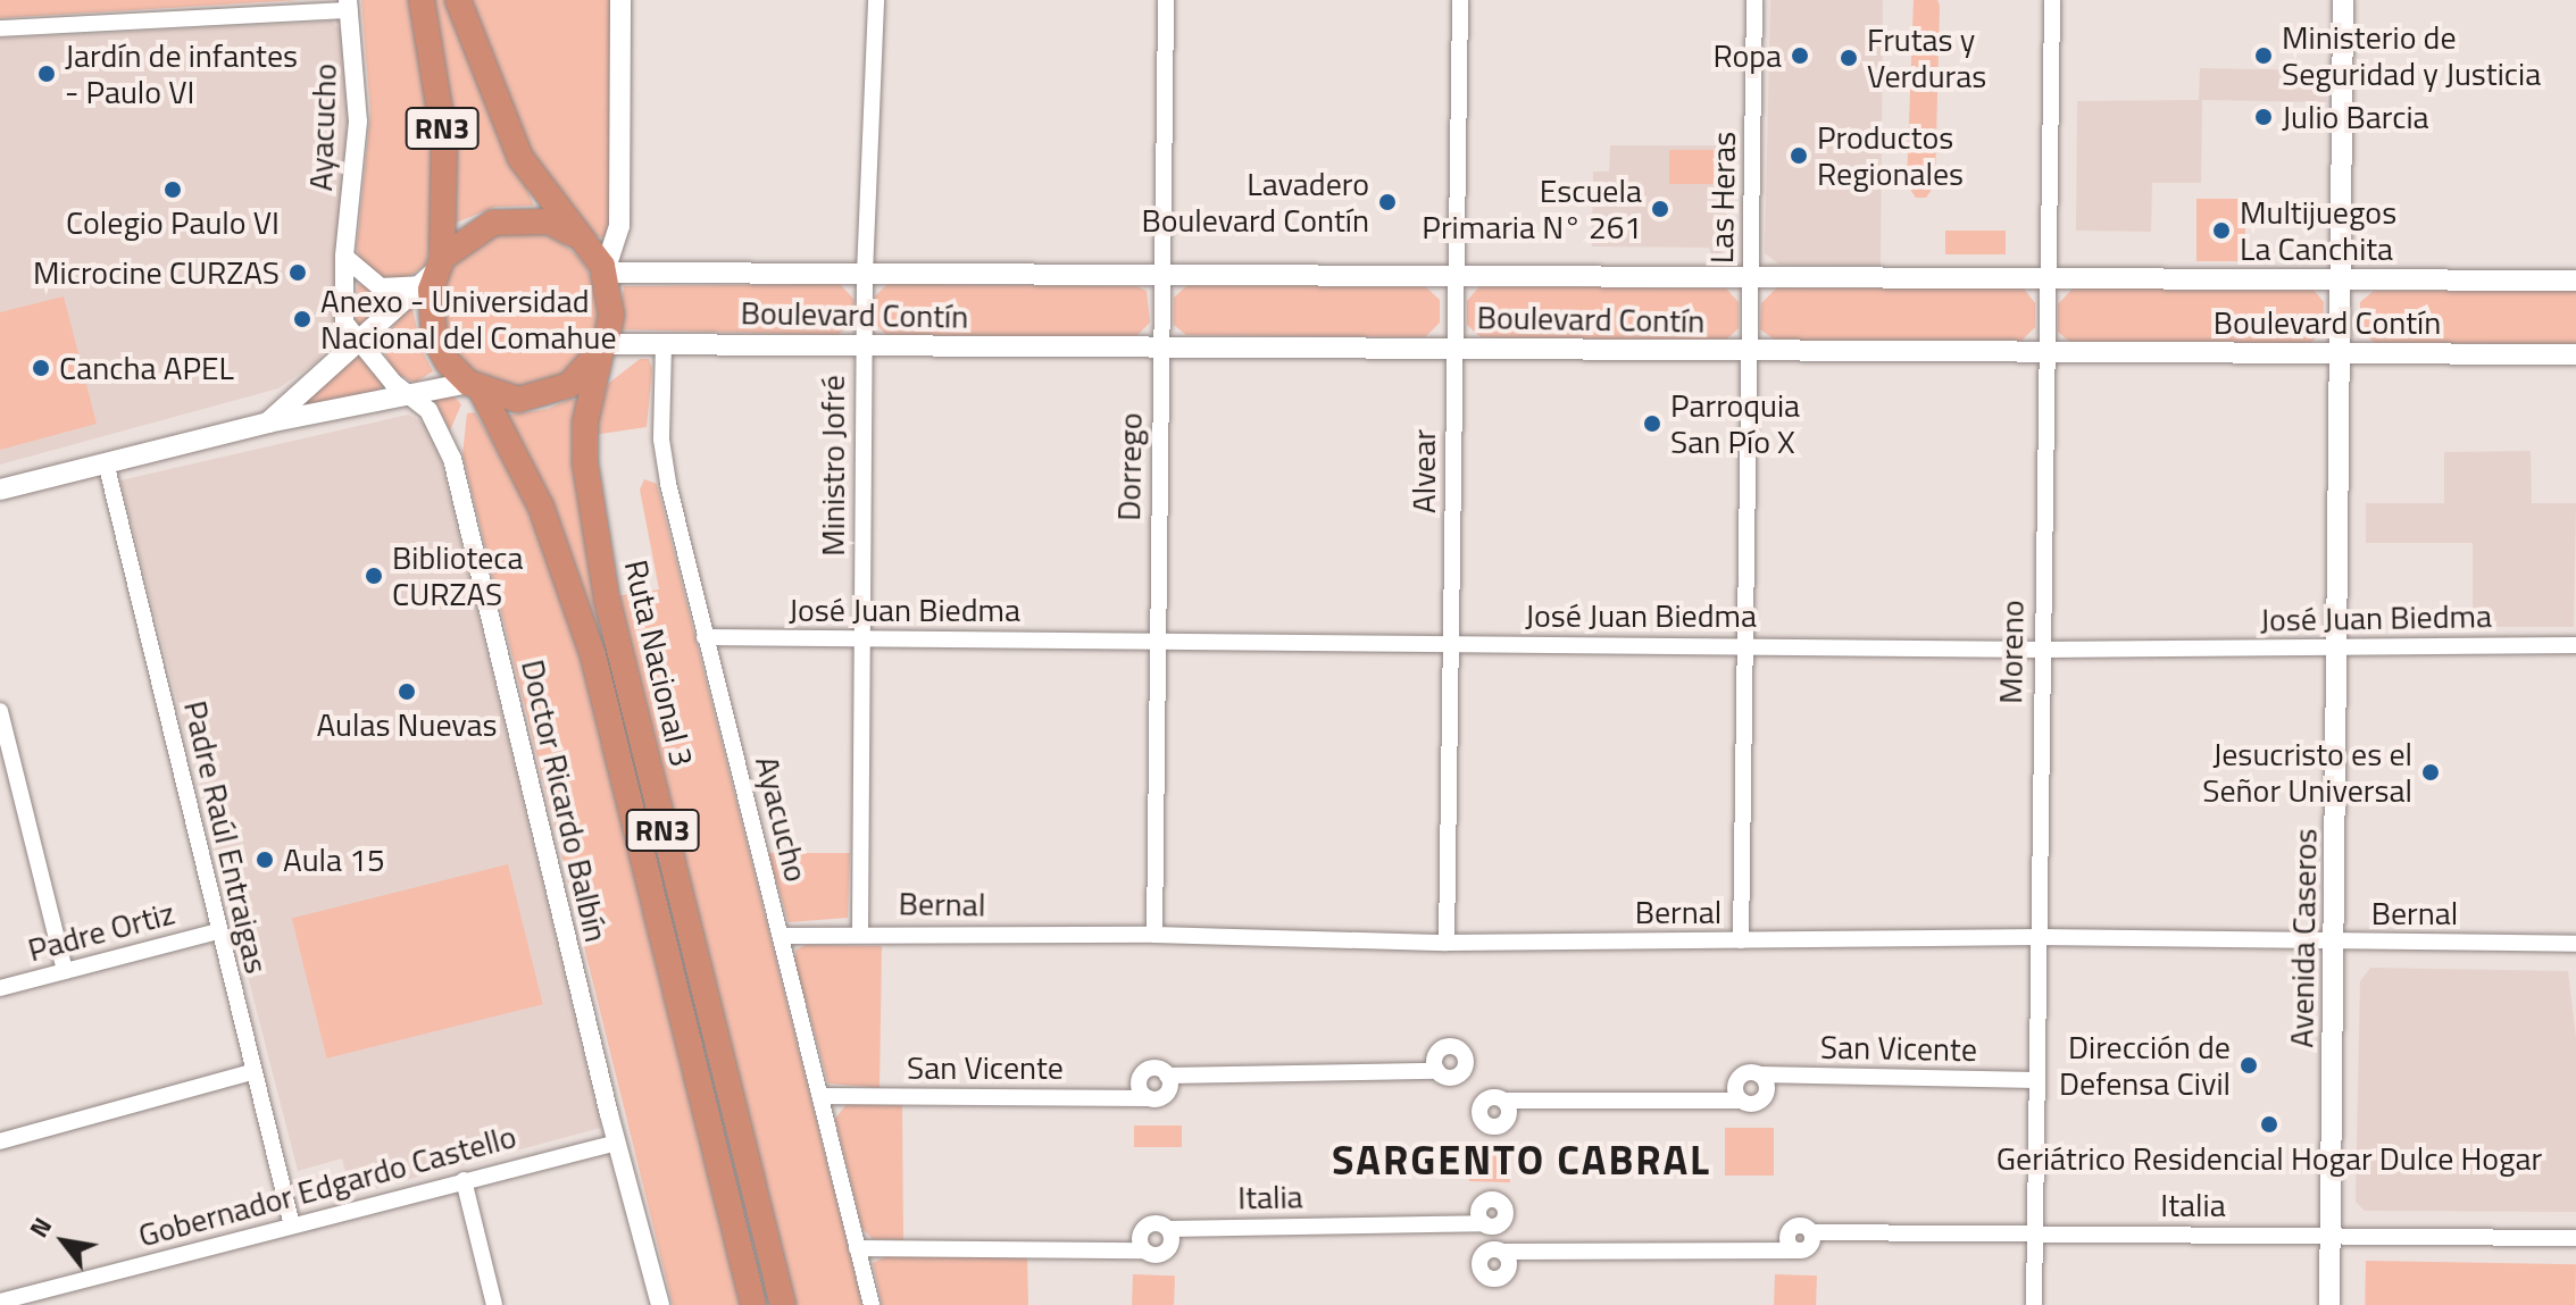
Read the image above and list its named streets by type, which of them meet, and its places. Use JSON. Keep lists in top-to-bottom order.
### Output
{
  "streets": {
    "highway": ["RN3", "Ruta Nacional 3"],
    "main road": ["Boulevard Contín", "Avenida Caseros"],
    "street": [
      "Ayacucho",
      "Las Heras",
      "Ministro Jofré",
      "Dorrego",
      "Alvear",
      "José Juan Biedma",
      "Moreno",
      "Doctor Ricardo Balbín",
      "Padre Raúl Entraigas",
      "Bernal",
      "Padre Ortiz",
      "San Vicente",
      "Gobernador Edgardo Castello",
      "Italia"
    ]
  },
  "crossings": [
    ["Ayacucho", "Boulevard Contín"],
    ["Ayacucho", "José Juan Biedma"],
    ["Ayacucho", "Doctor Ricardo Balbín"],
    ["Ayacucho", "Bernal"],
    ["Ayacucho", "San Vicente"],
    ["Ayacucho", "Italia"],
    ["RN3", "Boulevard Contín"],
    ["RN3", "Ruta Nacional 3"],
    ["Las Heras", "Boulevard Contín"],
    ["Las Heras", "José Juan Biedma"],
    ["Las Heras", "Bernal"],
    ["Boulevard Contín", "Ministro Jofré"],
    ["Boulevard Contín", "Dorrego"],
    ["Boulevard Contín", "Alvear"],
    ["Boulevard Contín", "Moreno"],
    ["Boulevard Contín", "Ruta Nacional 3"],
    ["Boulevard Contín", "Avenida Caseros"],
    ["Ministro Jofré", "José Juan Biedma"],
    ["Ministro Jofré", "Bernal"],
    ["Dorrego", "José Juan Biedma"],
    ["Dorrego", "Bernal"],
    ["Alvear", "José Juan Biedma"],
    ["Alvear", "Bernal"],
    ["José Juan Biedma", "Moreno"],
    ["José Juan Biedma", "Avenida Caseros"],
    ["Moreno", "Bernal"],
    ["Moreno", "San Vicente"],
    ["Moreno", "Italia"],
    ["Doctor Ricardo Balbín", "Gobernador Edgardo Castello"],
    ["Padre Raúl Entraigas", "Padre Ortiz"],
    ["Padre Raúl Entraigas", "Gobernador Edgardo Castello"],
    ["Bernal", "Avenida Caseros"],
    ["Avenida Caseros", "Italia"]
  ],
  "districts": ["SARGENTO CABRAL"],
  "places": [
    "Ropa",
    "Ministerio de Seguridad y Justicia",
    "Frutas y Verduras",
    "Jardín de infantes - Paulo VI",
    "Julio Barcia",
    "Productos Regionales",
    "Colegio Paulo VI",
    "Lavadero Boulevard Contín",
    "Escuela Primaria N° 261",
    "Multijuegos La Canchita",
    "Microcine CURZAS",
    "Anexo - Universidad Nacional del Comahue",
    "Cancha APEL",
    "Parroquia San Pío X",
    "Biblioteca CURZAS",
    "Aulas Nuevas",
    "Jesucristo es el Señor Universal",
    "Aula 15",
    "Dirección de Defensa Civil",
    "Geriátrico Residencial Hogar Dulce Hogar"
  ],
  "north": "top left"
}
